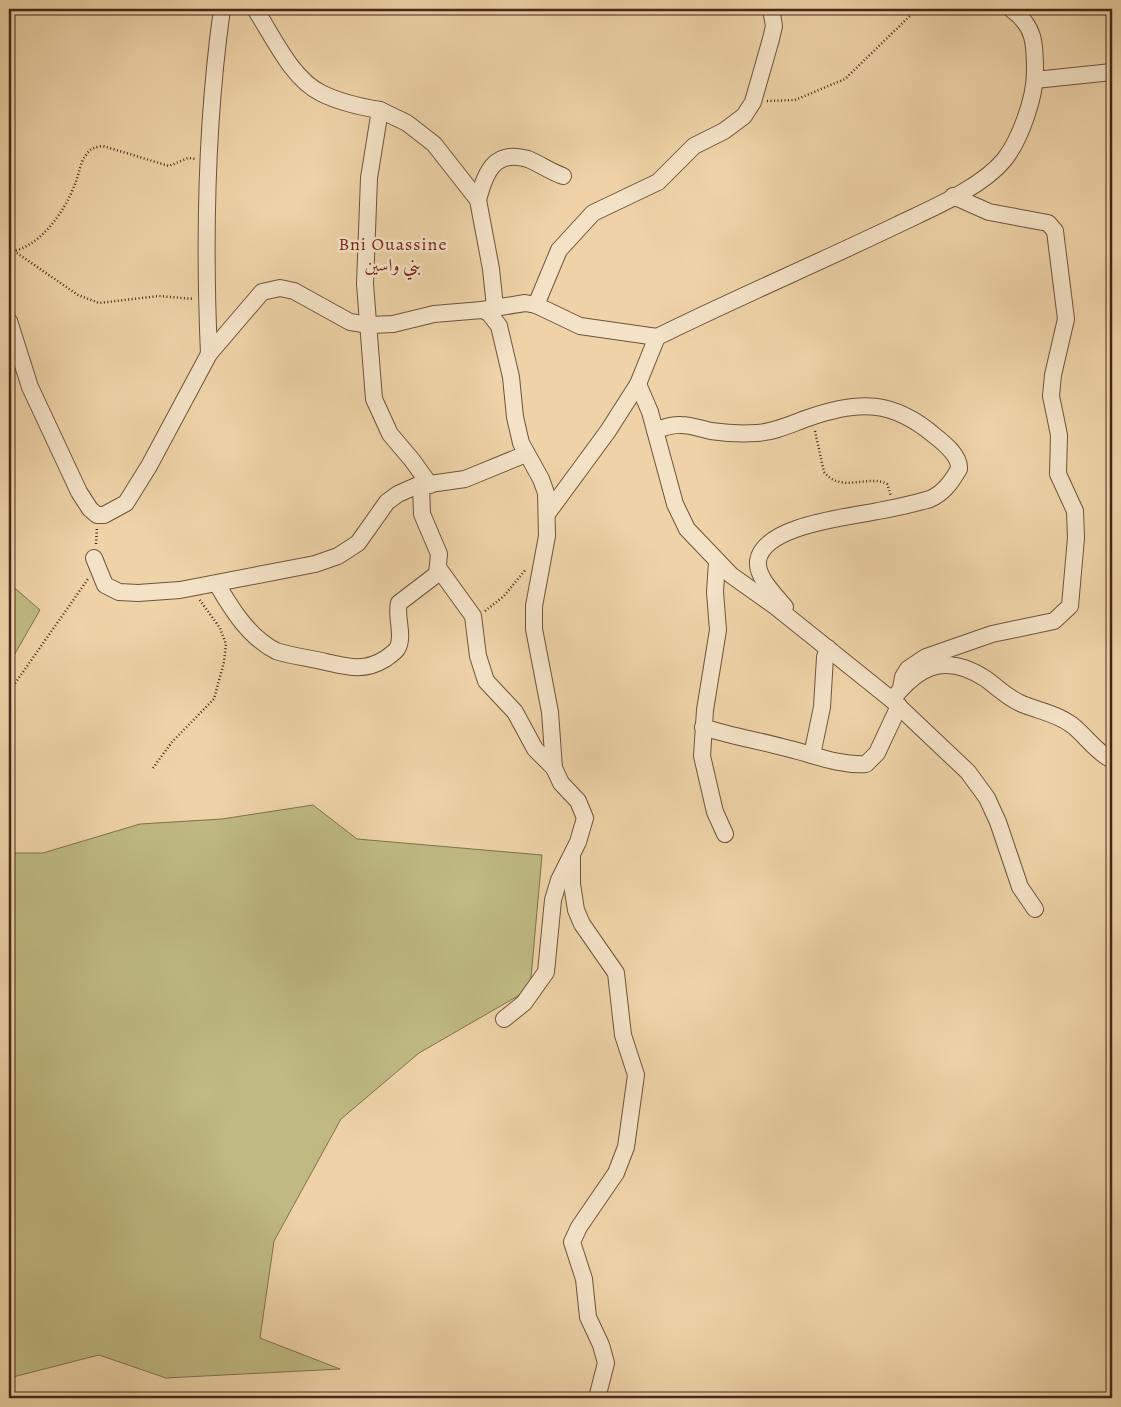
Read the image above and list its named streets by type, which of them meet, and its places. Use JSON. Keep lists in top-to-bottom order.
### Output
{
  "districts": ["Bni Ouassine بني واسين"]
}
